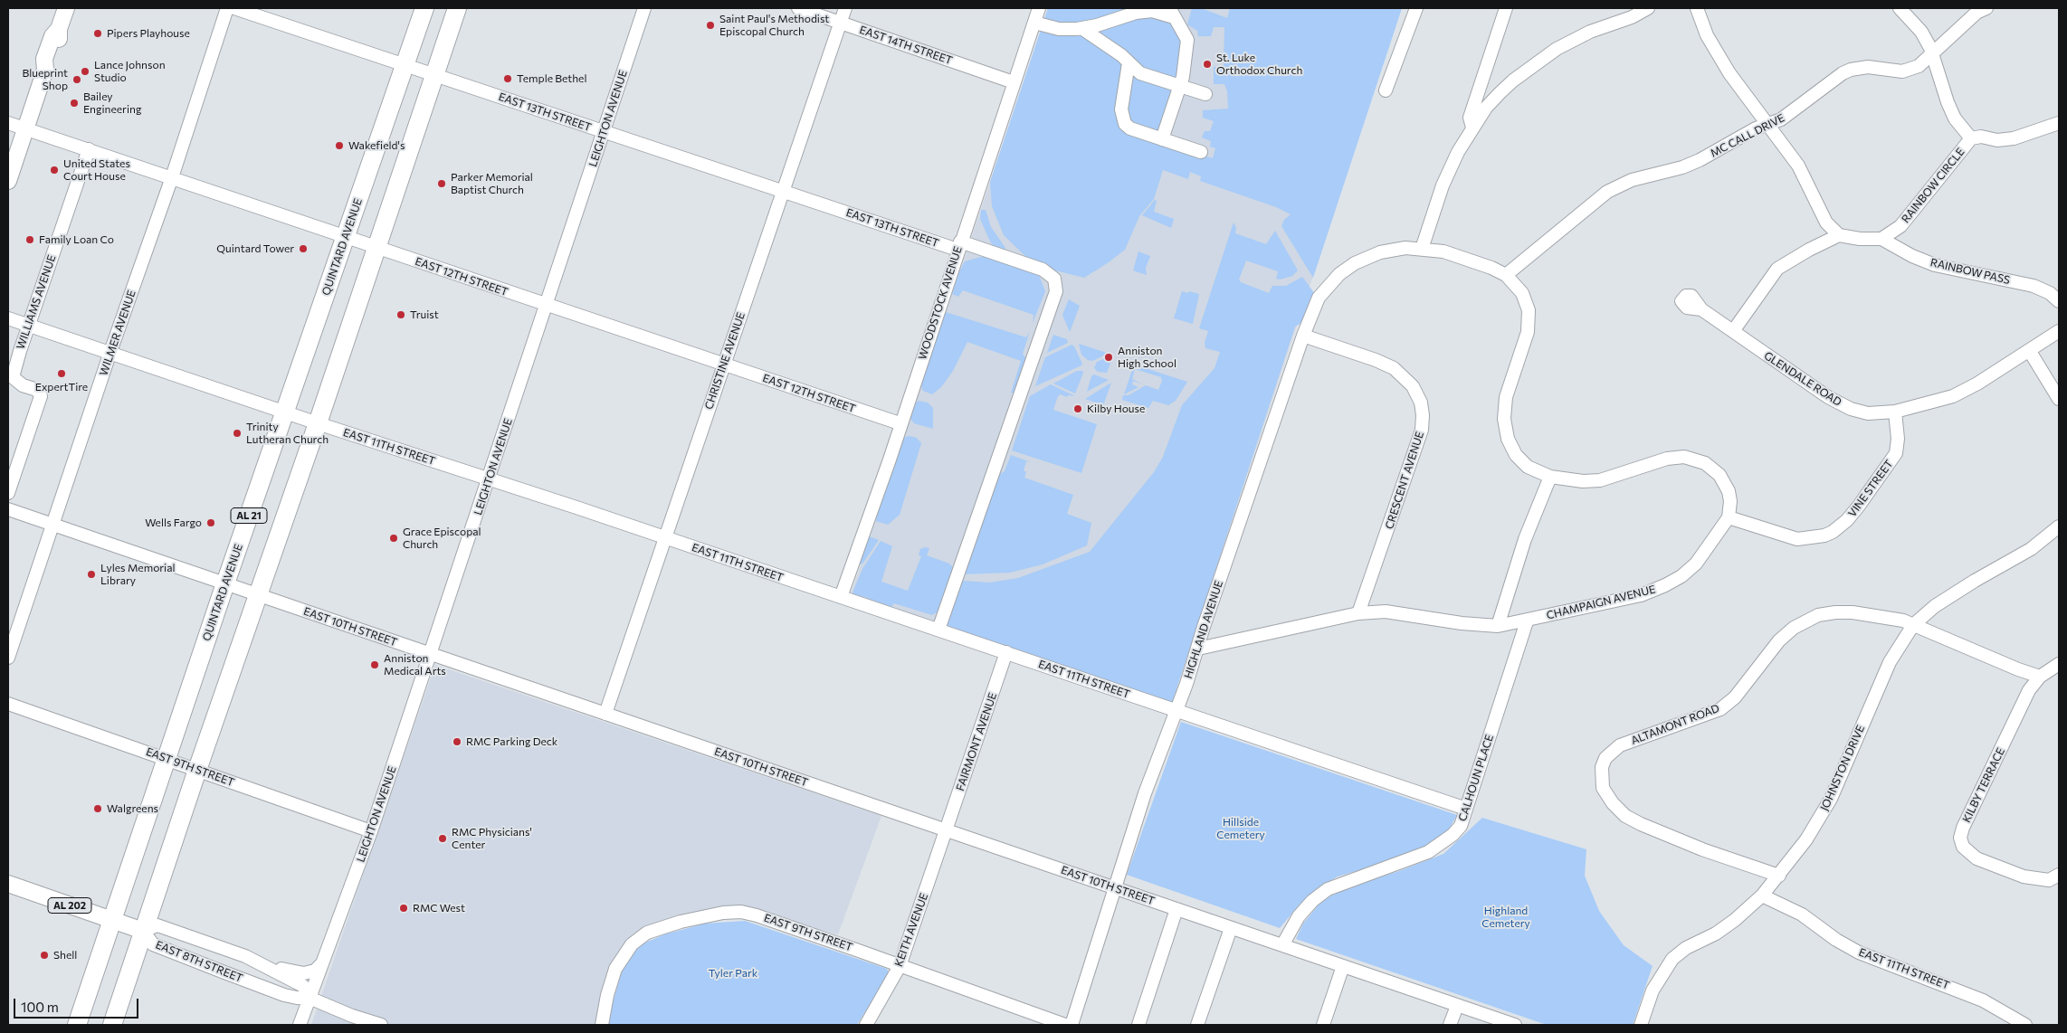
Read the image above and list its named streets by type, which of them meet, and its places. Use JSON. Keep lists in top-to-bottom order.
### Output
{
  "streets": {
    "highway": ["QUINTARD AVENUE", "AL 21"],
    "main road": ["AL 202"],
    "street": [
      "EAST 14TH STREET",
      "EAST 13TH STREET",
      "LEIGHTON AVENUE",
      "MC CALL DRIVE",
      "RAINBOW CIRCLE",
      "RAINBOW PASS",
      "EAST 12TH STREET",
      "WILLIAMS AVENUE",
      "WOODSTOCK AVENUE",
      "WILMER AVENUE",
      "CHRISTINE AVENUE",
      "GLENDALE ROAD",
      "EAST 11TH STREET",
      "CRESCENT AVENUE",
      "VINE STREET",
      "CHAMPAIGN AVENUE",
      "EAST 10TH STREET",
      "HIGHLAND AVENUE",
      "ALTAMONT ROAD",
      "FAIRMONT AVENUE",
      "EAST 9TH STREET",
      "JOHNSTON DRIVE",
      "CALHOUN PLACE",
      "KILBY TERRACE",
      "KEITH AVENUE",
      "EAST 8TH STREET"
    ]
  },
  "crossings": [
    ["EAST 14TH STREET", "WOODSTOCK AVENUE"],
    ["EAST 14TH STREET", "CHRISTINE AVENUE"],
    ["EAST 13TH STREET", "LEIGHTON AVENUE"],
    ["EAST 13TH STREET", "QUINTARD AVENUE"],
    ["EAST 13TH STREET", "WOODSTOCK AVENUE"],
    ["EAST 13TH STREET", "CHRISTINE AVENUE"],
    ["EAST 13TH STREET", "EAST 11TH STREET"],
    ["EAST 13TH STREET", "AL 21"],
    ["LEIGHTON AVENUE", "EAST 12TH STREET"],
    ["LEIGHTON AVENUE", "EAST 11TH STREET"],
    ["LEIGHTON AVENUE", "EAST 10TH STREET"],
    ["LEIGHTON AVENUE", "EAST 9TH STREET"],
    ["LEIGHTON AVENUE", "EAST 8TH STREET"],
    ["RAINBOW CIRCLE", "RAINBOW PASS"],
    ["QUINTARD AVENUE", "EAST 12TH STREET"],
    ["QUINTARD AVENUE", "EAST 11TH STREET"],
    ["QUINTARD AVENUE", "EAST 10TH STREET"],
    ["QUINTARD AVENUE", "EAST 9TH STREET"],
    ["QUINTARD AVENUE", "AL 202"],
    ["EAST 12TH STREET", "WILLIAMS AVENUE"],
    ["EAST 12TH STREET", "WOODSTOCK AVENUE"],
    ["EAST 12TH STREET", "WILMER AVENUE"],
    ["EAST 12TH STREET", "CHRISTINE AVENUE"],
    ["EAST 12TH STREET", "AL 21"],
    ["WILLIAMS AVENUE", "EAST 11TH STREET"],
    ["WOODSTOCK AVENUE", "EAST 11TH STREET"],
    ["WILMER AVENUE", "EAST 11TH STREET"],
    ["WILMER AVENUE", "EAST 10TH STREET"],
    ["CHRISTINE AVENUE", "EAST 11TH STREET"],
    ["CHRISTINE AVENUE", "EAST 10TH STREET"],
    ["GLENDALE ROAD", "VINE STREET"],
    ["EAST 11TH STREET", "AL 21"],
    ["EAST 11TH STREET", "HIGHLAND AVENUE"],
    ["EAST 11TH STREET", "FAIRMONT AVENUE"],
    ["EAST 11TH STREET", "JOHNSTON DRIVE"],
    ["EAST 11TH STREET", "CALHOUN PLACE"],
    ["CRESCENT AVENUE", "CHAMPAIGN AVENUE"],
    ["CRESCENT AVENUE", "HIGHLAND AVENUE"],
    ["VINE STREET", "CHAMPAIGN AVENUE"],
    ["AL 21", "EAST 10TH STREET"],
    ["AL 21", "EAST 9TH STREET"],
    ["AL 21", "AL 202"],
    ["AL 21", "EAST 8TH STREET"],
    ["CHAMPAIGN AVENUE", "HIGHLAND AVENUE"],
    ["CHAMPAIGN AVENUE", "CALHOUN PLACE"],
    ["EAST 10TH STREET", "HIGHLAND AVENUE"],
    ["EAST 10TH STREET", "FAIRMONT AVENUE"],
    ["EAST 10TH STREET", "CALHOUN PLACE"],
    ["EAST 10TH STREET", "KEITH AVENUE"],
    ["ALTAMONT ROAD", "JOHNSTON DRIVE"],
    ["ALTAMONT ROAD", "KILBY TERRACE"],
    ["FAIRMONT AVENUE", "KEITH AVENUE"],
    ["EAST 9TH STREET", "KEITH AVENUE"],
    ["AL 202", "EAST 8TH STREET"]
  ],
  "parks": ["Hillside Cemetery", "Highland Cemetery", "Tyler Park"],
  "places": [
    "Saint Paul's Methodist Episcopal Church",
    "Pipers Playhouse",
    "St. Luke Orthodox Church",
    "Lance Johnson Studio",
    "Temple Bethel",
    "Blueprint Shop",
    "Bailey Engineering",
    "Wakefield's",
    "United States Court House",
    "Parker Memorial Baptist Church",
    "Family Loan Co",
    "Quintard Tower",
    "Truist",
    "Anniston High School",
    "ExpertTire",
    "Kilby House",
    "Trinity Lutheran Church",
    "Wells Fargo",
    "Grace Episcopal Church",
    "Lyles Memorial Library",
    "Anniston Medical Arts",
    "RMC Parking Deck",
    "Walgreens",
    "RMC Physicians' Center",
    "RMC West",
    "Shell"
  ],
  "scale_bar": "100 m"
}
